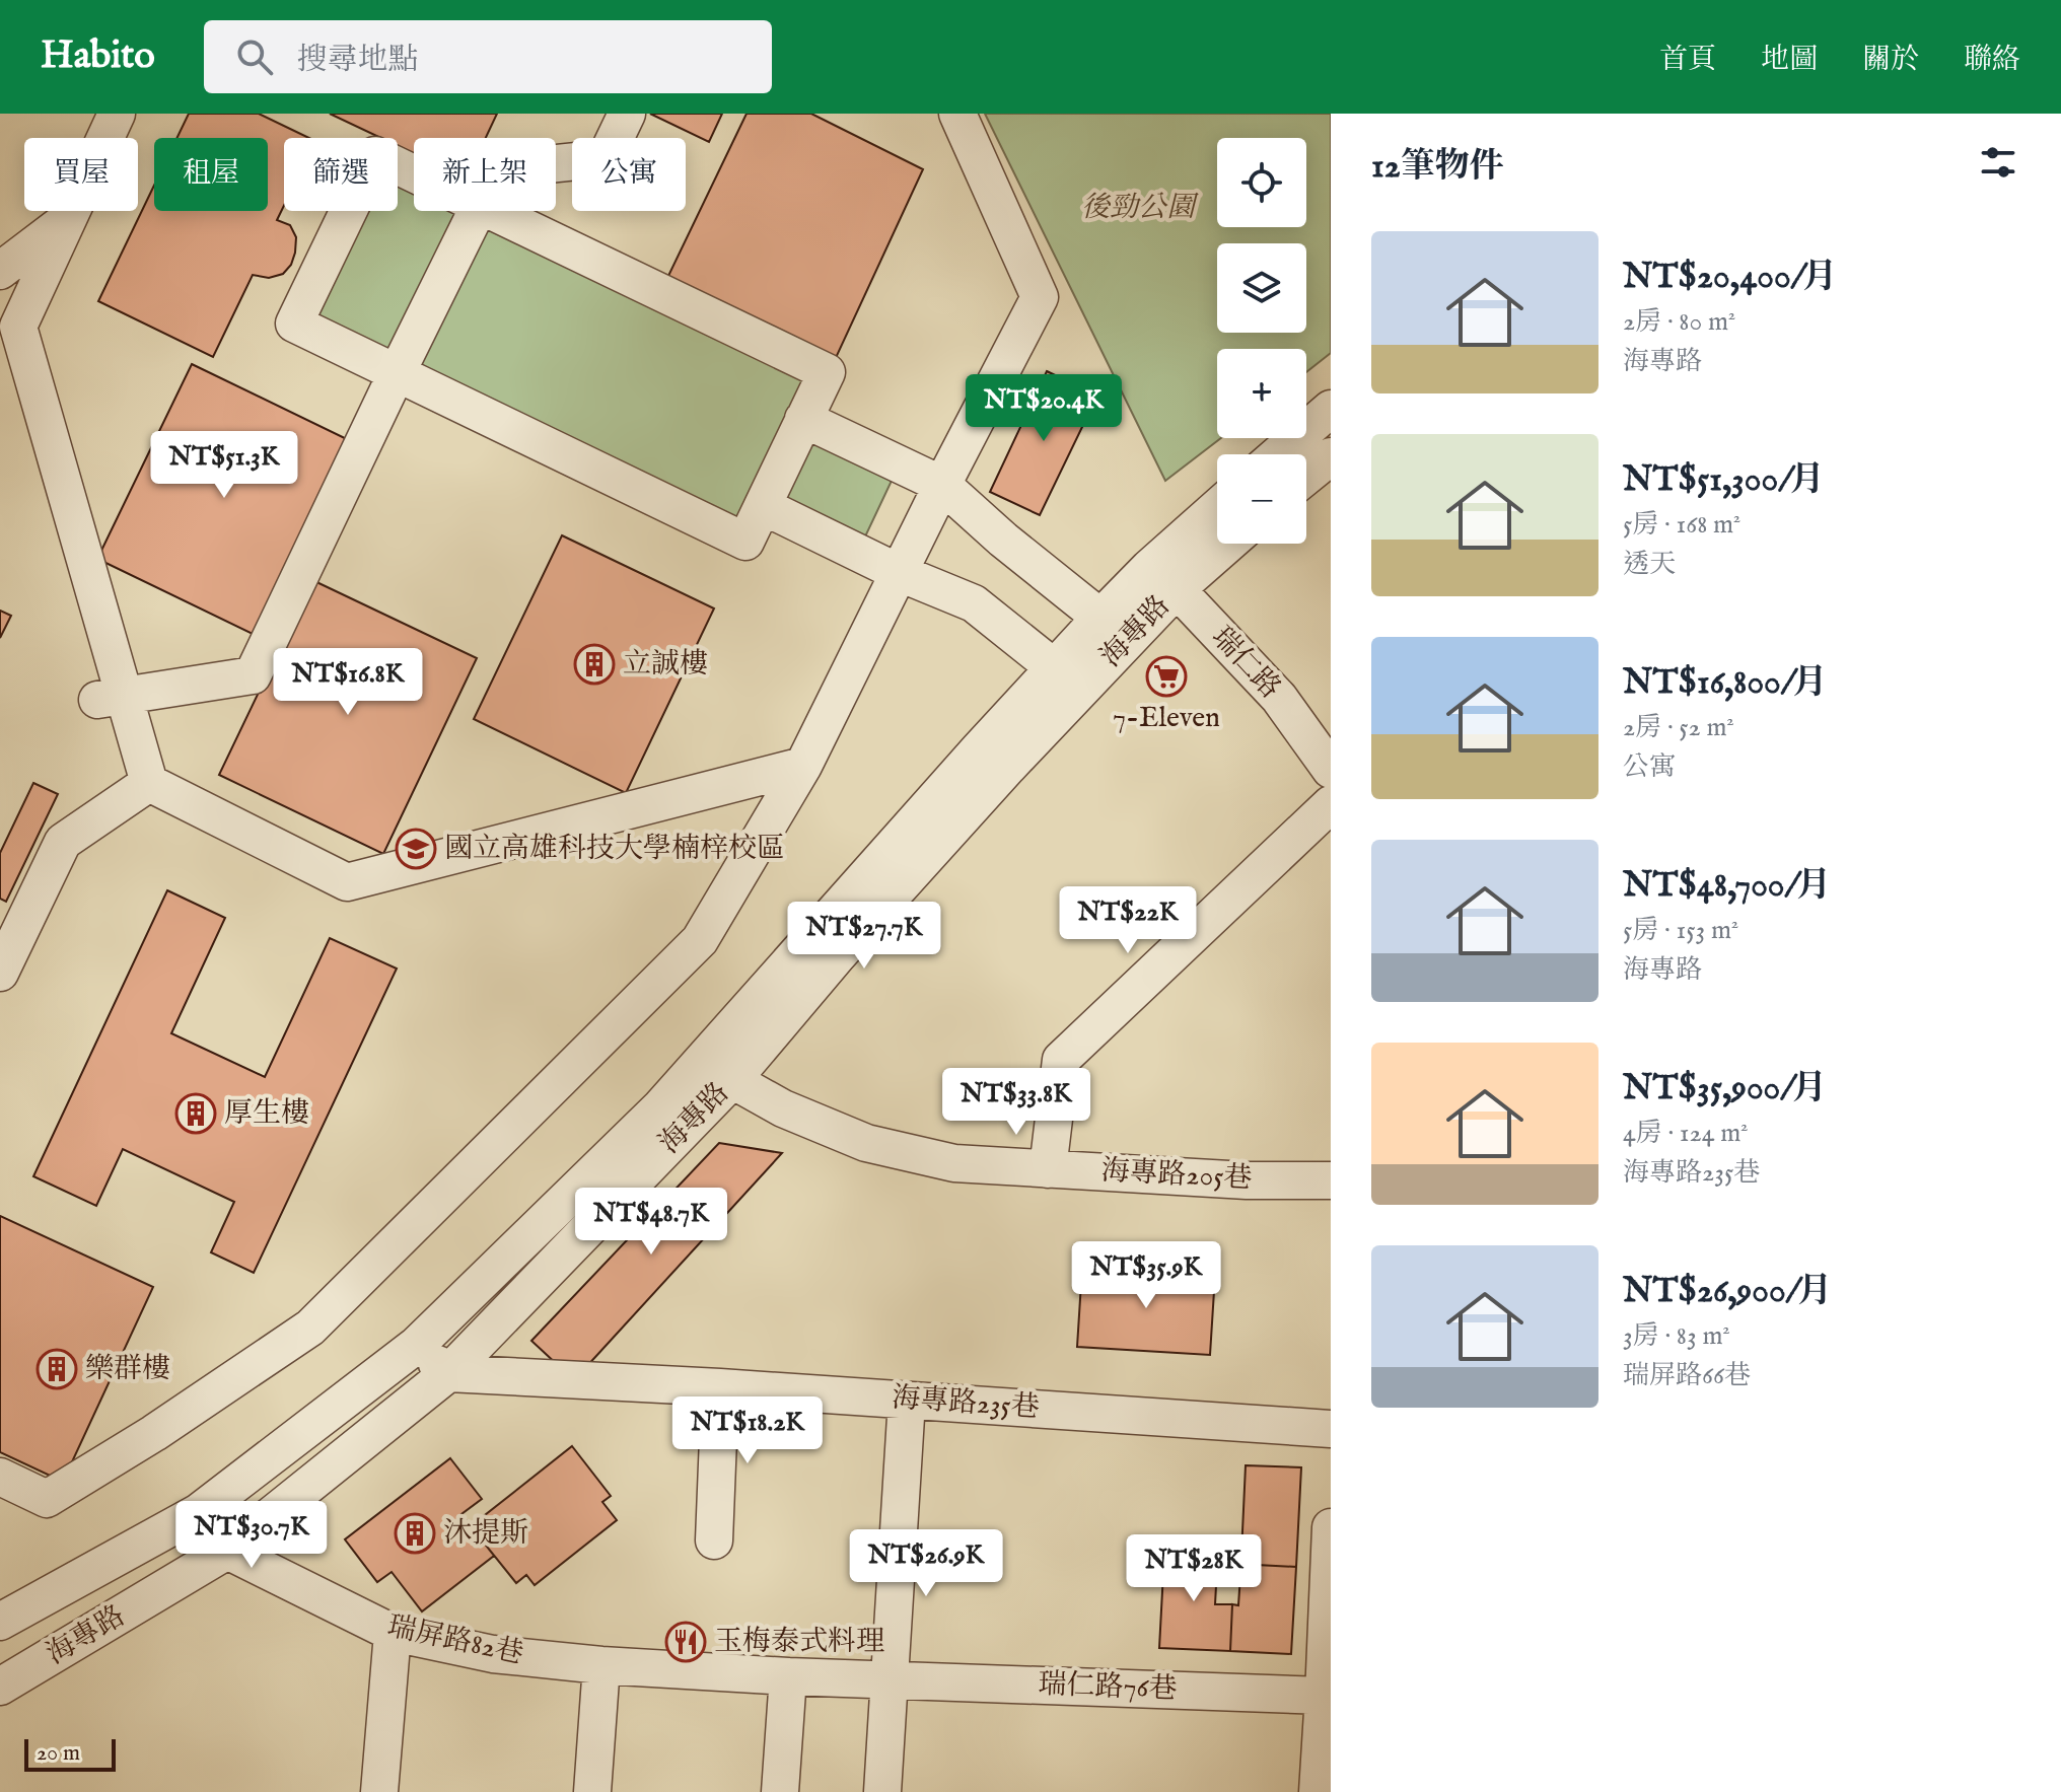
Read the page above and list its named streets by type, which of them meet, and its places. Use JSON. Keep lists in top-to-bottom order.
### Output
{
  "streets": {
    "street": [
      "海專路",
      "瑞仁路",
      "海專路205巷",
      "海專路235巷",
      "瑞屏路82巷",
      "瑞仁路76巷"
    ]
  },
  "crossings": [
    ["海專路", "瑞仁路"],
    ["海專路", "海專路205巷"],
    ["海專路", "海專路235巷"],
    ["海專路", "瑞屏路82巷"],
    ["瑞屏路82巷", "瑞仁路76巷"]
  ],
  "parks": ["後勁公園"],
  "places": {
    "building": [
      "立誠樓",
      "厚生樓",
      "樂群樓",
      "沐提斯"
    ],
    "supermarket": ["7-Eleven"],
    "school or university": ["國立高雄科技大學楠梓校區"],
    "restaurant": ["玉梅泰式料理"]
  },
  "scale_bar": "20 m",
  "page": {
    "header": "Habito",
    "search": "搜尋地點",
    "nav": [
      "首頁",
      "地圖",
      "關於",
      "聯絡"
    ],
    "heading": "12筆物件",
    "map_buttons": ["+", "−"],
    "chip": [
      "買屋",
      "租屋",
      "篩選",
      "新上架",
      "公寓"
    ],
    "list": [
      {
        "name": "NT$20,400/月",
        "note": "2房 · 80 m² · 海專路"
      },
      {
        "name": "NT$51,300/月",
        "note": "5房 · 168 m² · 透天"
      },
      {
        "name": "NT$16,800/月",
        "note": "2房 · 52 m² · 公寓"
      },
      {
        "name": "NT$48,700/月",
        "note": "5房 · 153 m² · 海專路"
      },
      {
        "name": "NT$35,900/月",
        "note": "4房 · 124 m² · 海專路235巷"
      },
      {
        "name": "NT$26,900/月",
        "note": "3房 · 83 m² · 瑞屏路66巷"
      }
    ],
    "price": [
      "NT$20.4K",
      "NT$51.3K",
      "NT$16.8K",
      "NT$22K",
      "NT$27.7K",
      "NT$33.8K",
      "NT$48.7K",
      "NT$35.9K",
      "NT$18.2K",
      "NT$30.7K",
      "NT$26.9K",
      "NT$28K"
    ],
    "scale": "20 m"
  }
}
